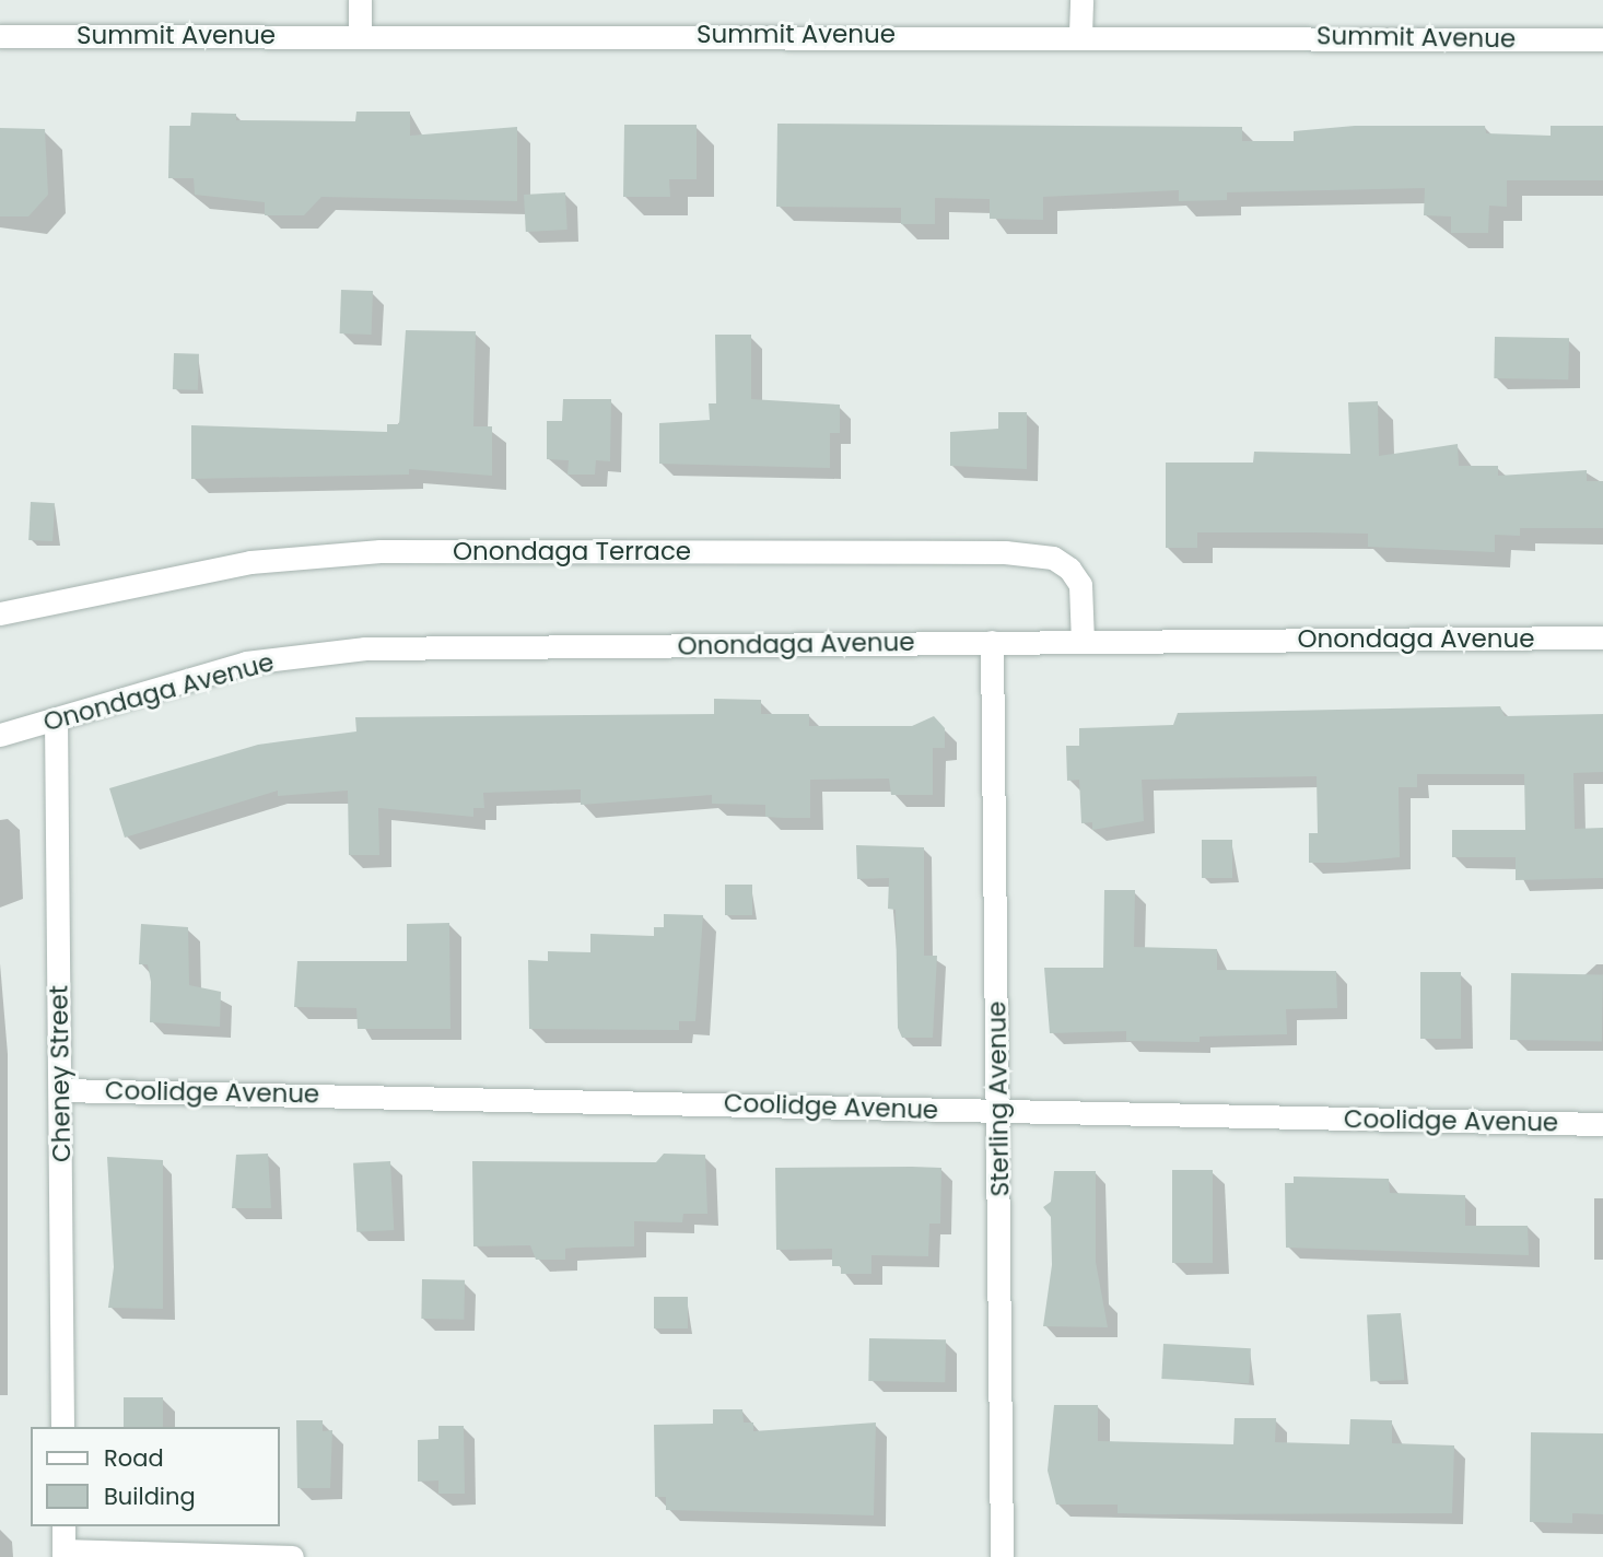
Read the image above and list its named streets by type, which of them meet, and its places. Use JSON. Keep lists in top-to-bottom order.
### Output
{
  "streets": {
    "street": [
      "Summit Avenue",
      "Onondaga Terrace",
      "Onondaga Avenue",
      "Cheney Street",
      "Coolidge Avenue",
      "Sterling Avenue"
    ]
  },
  "crossings": [
    ["Onondaga Terrace", "Onondaga Avenue"],
    ["Onondaga Avenue", "Cheney Street"],
    ["Onondaga Avenue", "Sterling Avenue"],
    ["Cheney Street", "Coolidge Avenue"],
    ["Coolidge Avenue", "Sterling Avenue"]
  ],
  "legend": ["Road", "Building"]
}
